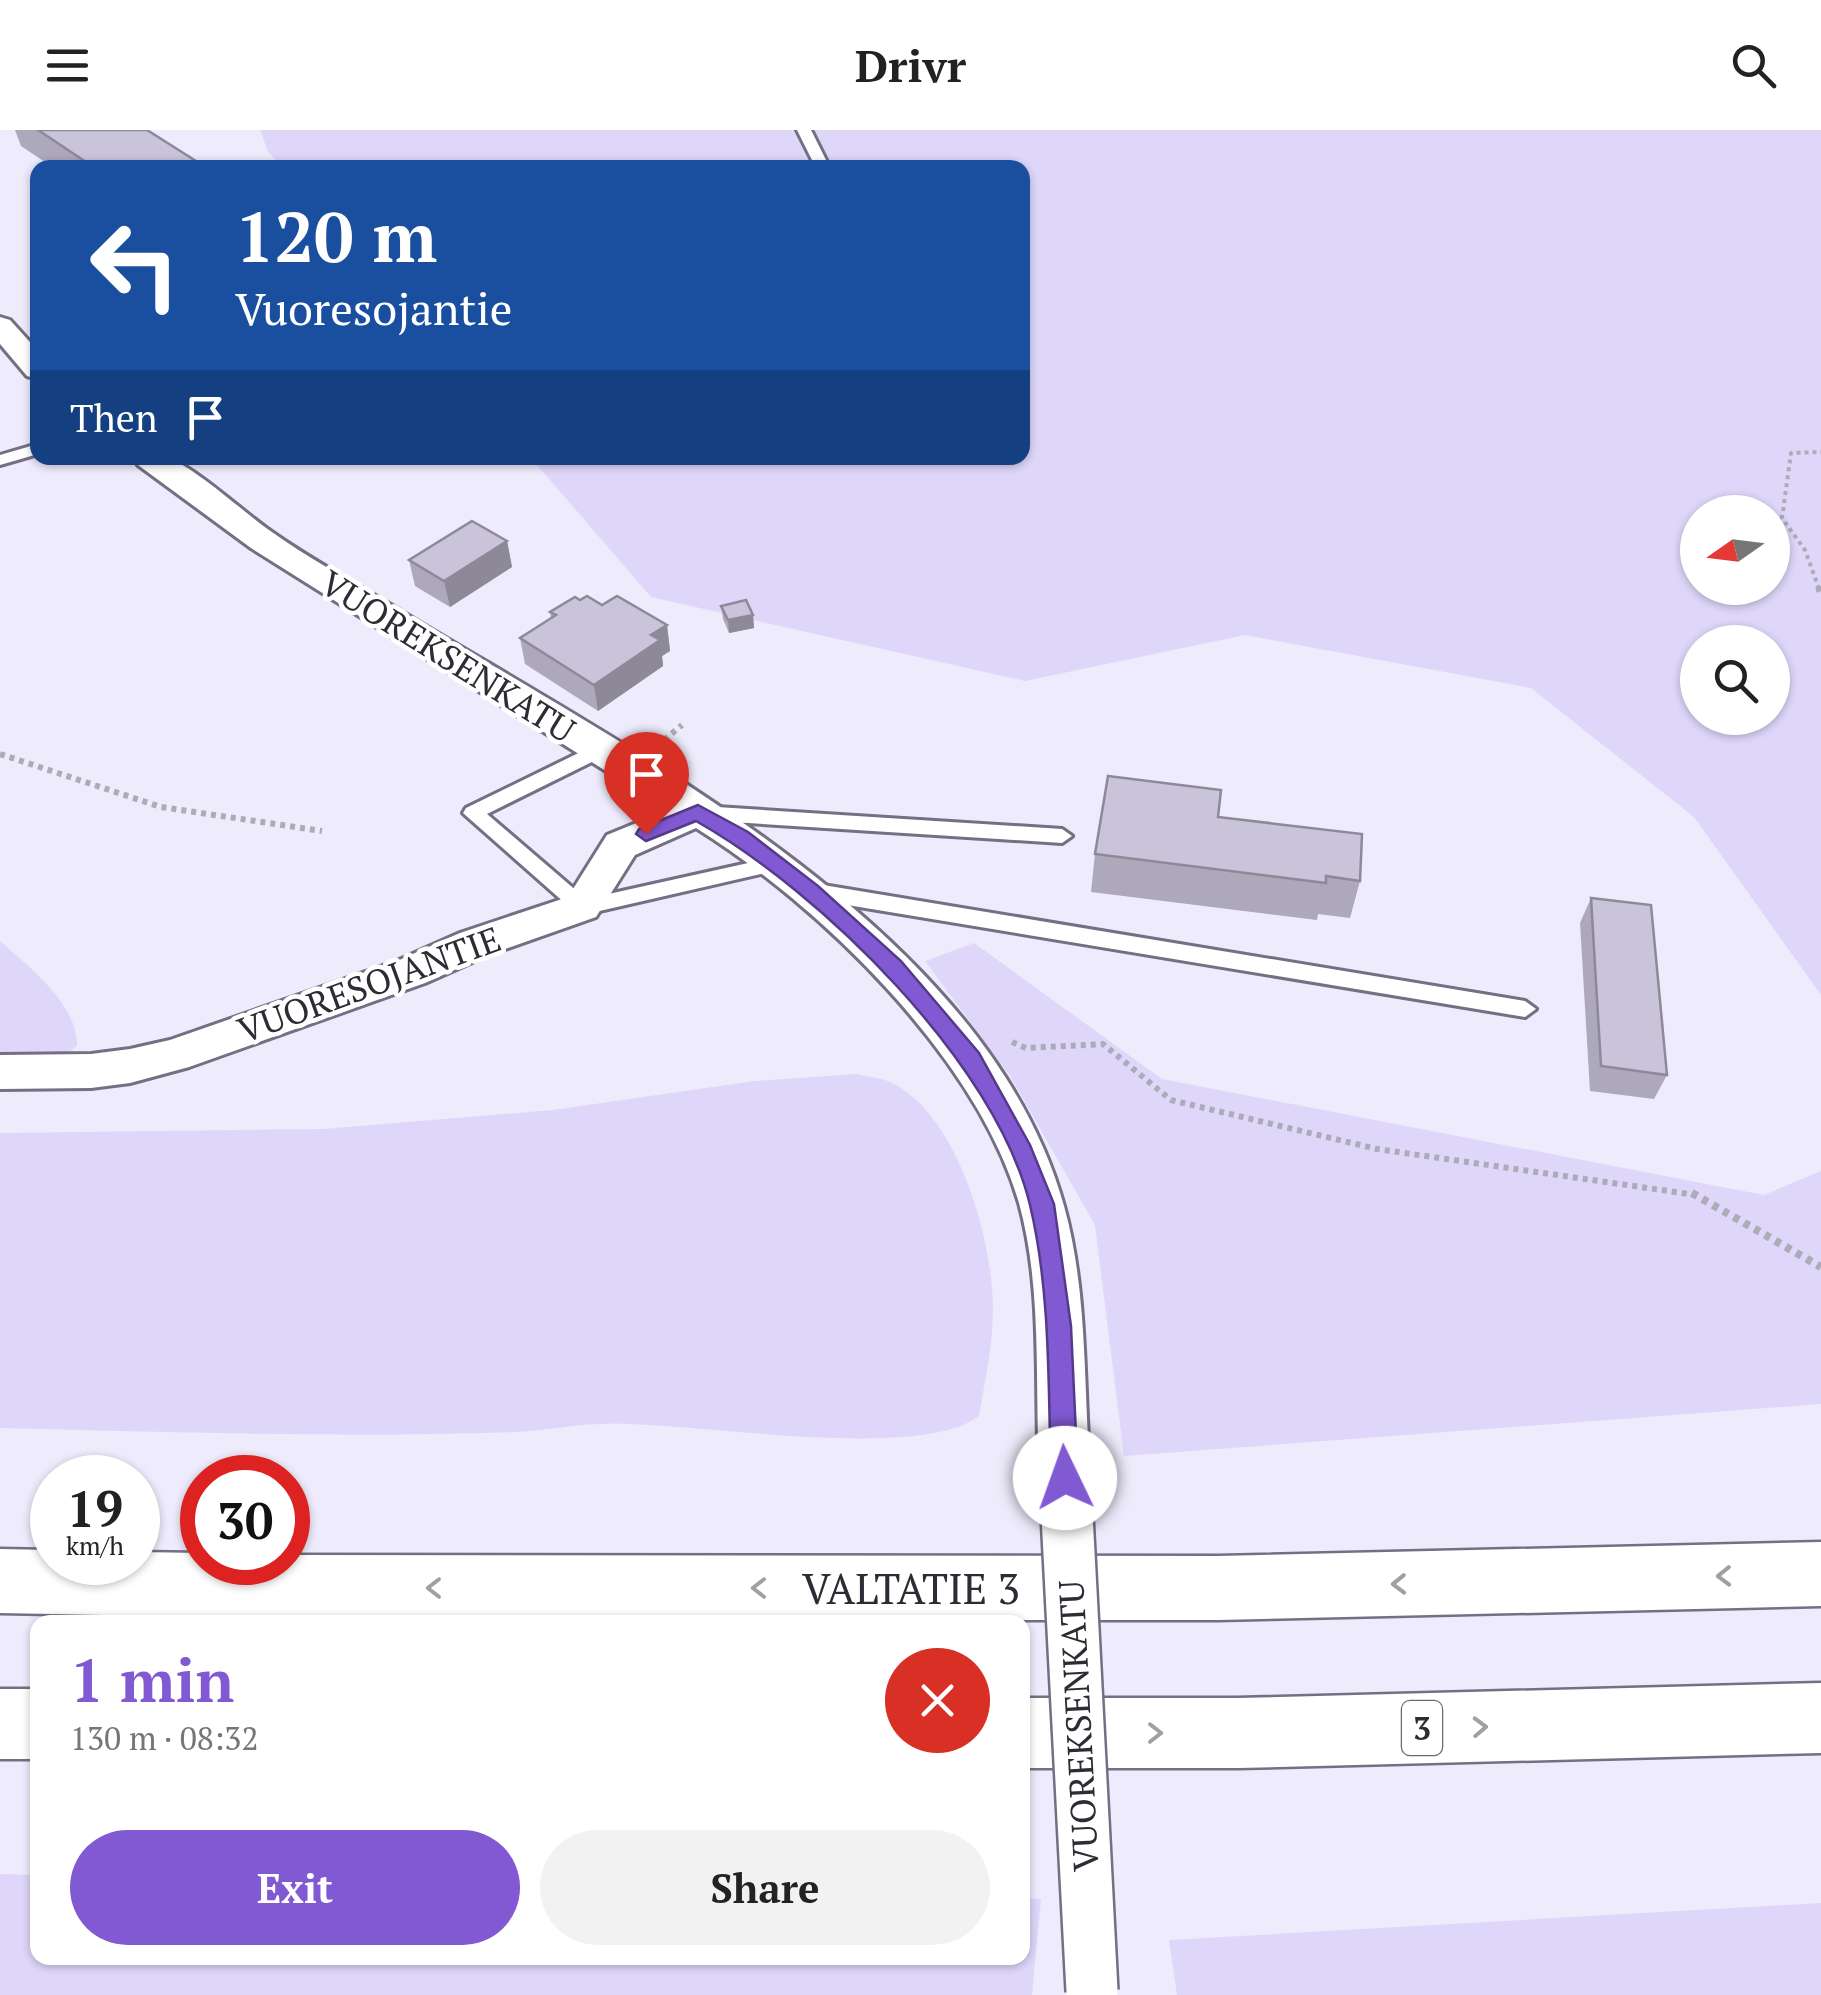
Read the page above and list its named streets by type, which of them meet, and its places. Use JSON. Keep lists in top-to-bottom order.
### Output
{
  "streets": {
    "highway": ["VALTATIE 3", "3"],
    "street": ["VUOREKSENKATU", "VUORESOJANTIE"]
  },
  "north": "left",
  "page": {
    "header": "Drivr",
    "turn": ["120 m", "Vuoresojantie"],
    "then": "Then",
    "speed": "19 km/h",
    "limit": "30",
    "heading": ["1 min", "130 m · 08:32"],
    "buttons": ["Exit", "Share"]
  }
}
